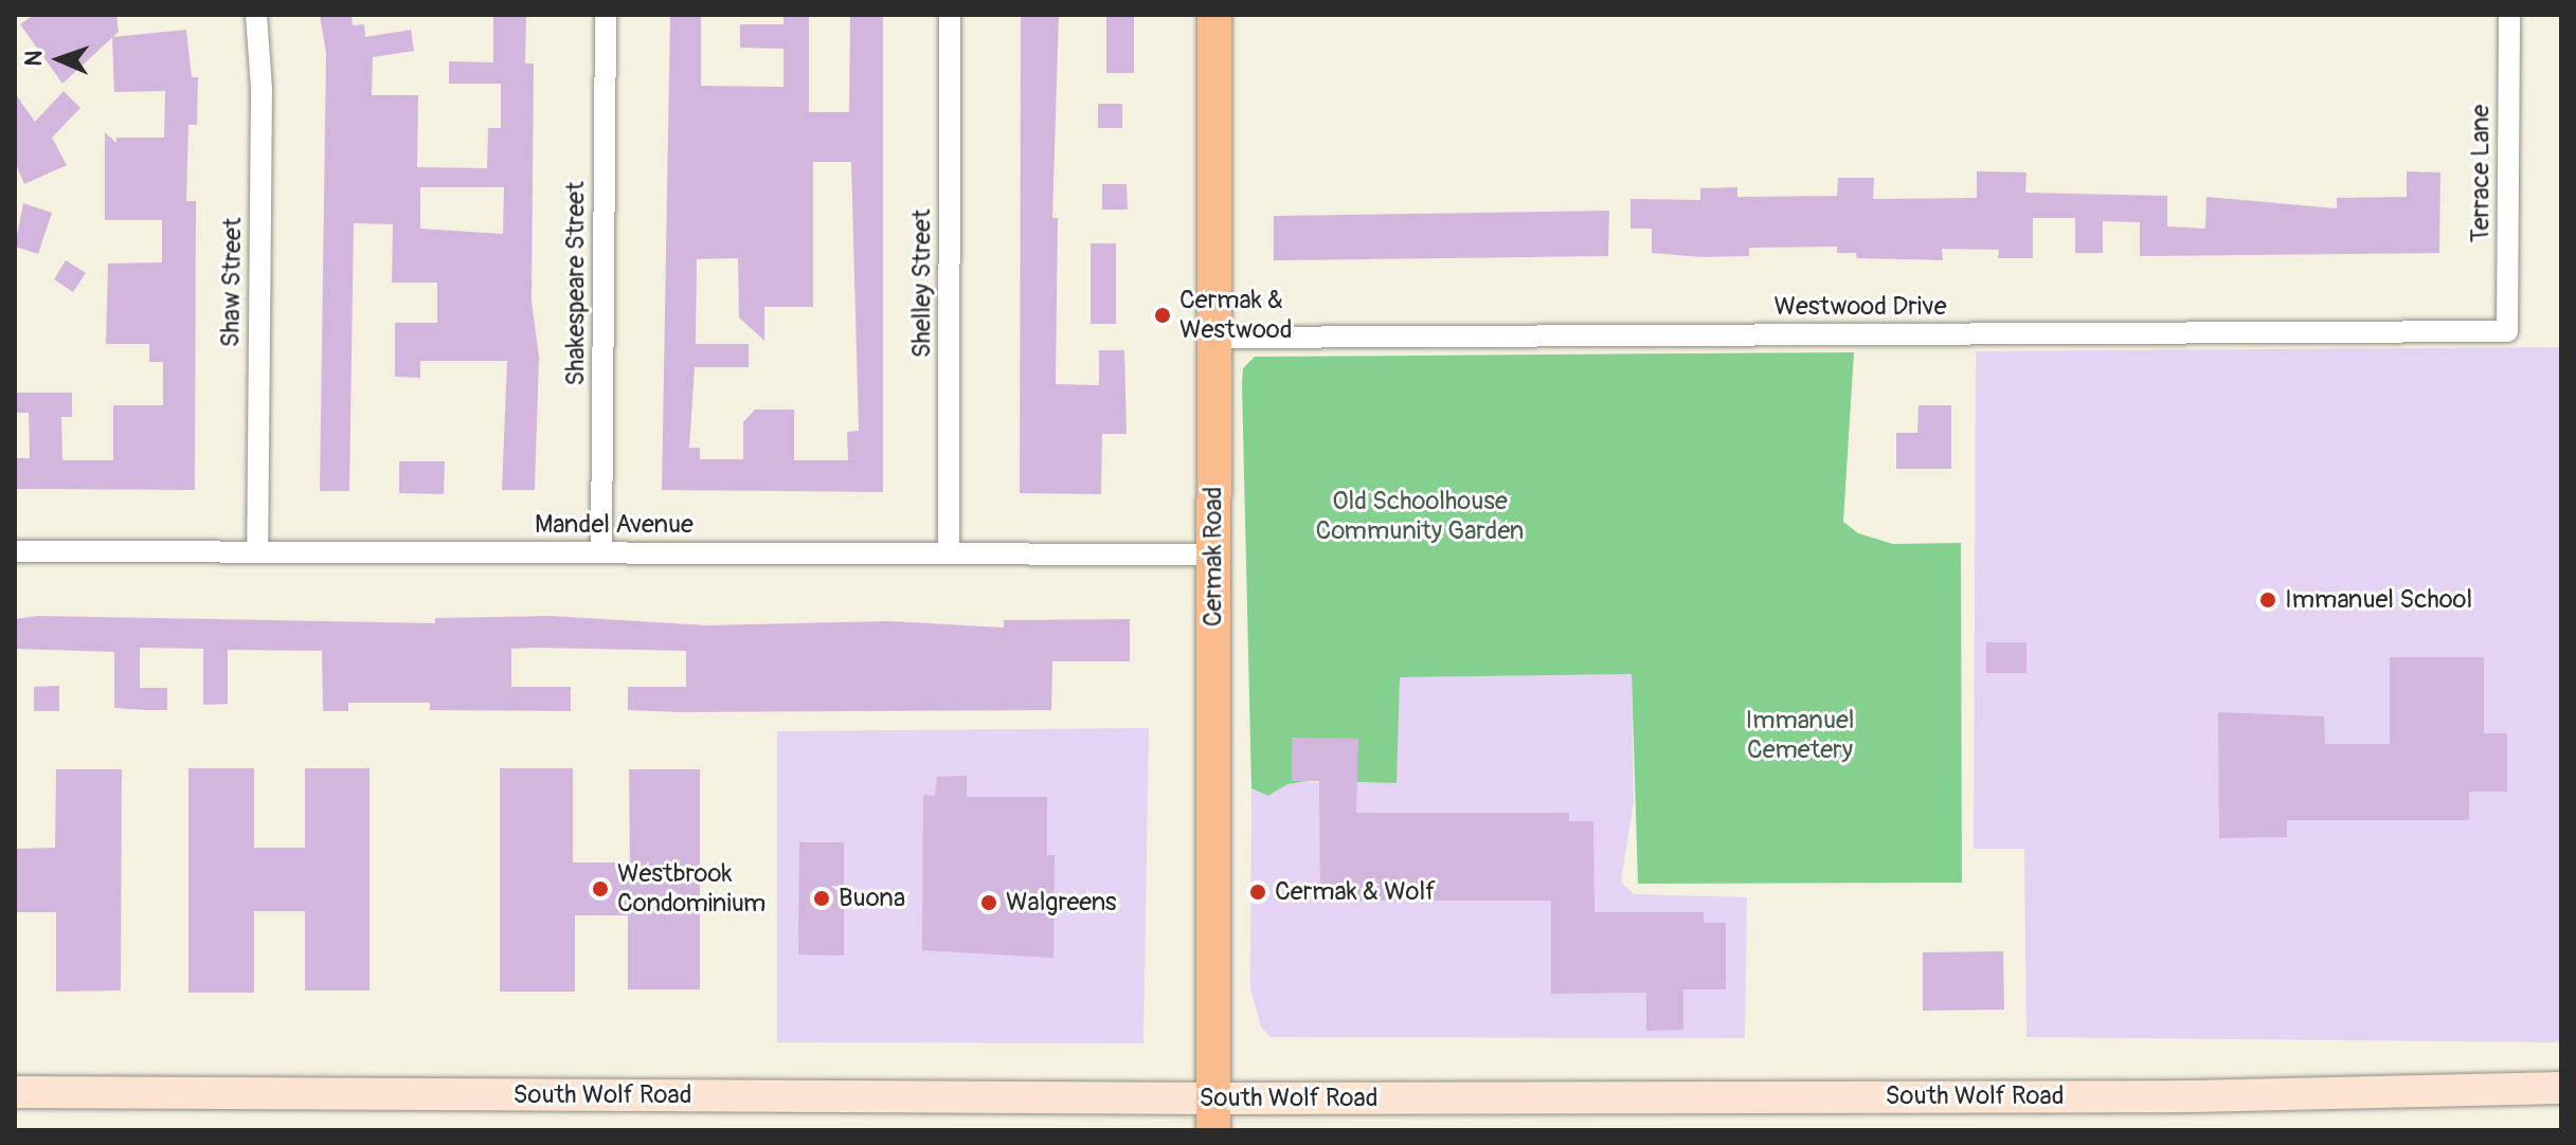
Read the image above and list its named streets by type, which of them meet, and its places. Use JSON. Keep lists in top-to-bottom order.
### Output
{
  "streets": {
    "main road": ["Cermak Road", "South Wolf Road"],
    "street": [
      "Terrace Lane",
      "Shaw Street",
      "Shakespeare Street",
      "Shelley Street",
      "Westwood Drive",
      "Mandel Avenue"
    ]
  },
  "crossings": [
    ["Terrace Lane", "Westwood Drive"],
    ["Shaw Street", "Mandel Avenue"],
    ["Shakespeare Street", "Mandel Avenue"],
    ["Shelley Street", "Mandel Avenue"],
    ["Westwood Drive", "Cermak Road"],
    ["Mandel Avenue", "Cermak Road"],
    ["Cermak Road", "South Wolf Road"]
  ],
  "parks": ["Old Schoolhouse Community Garden", "Immanuel Cemetery"],
  "places": [
    "Cermak & Westwood",
    "Immanuel School",
    "Westbrook Condominium",
    "Cermak & Wolf",
    "Buona",
    "Walgreens"
  ],
  "north": "left"
}
